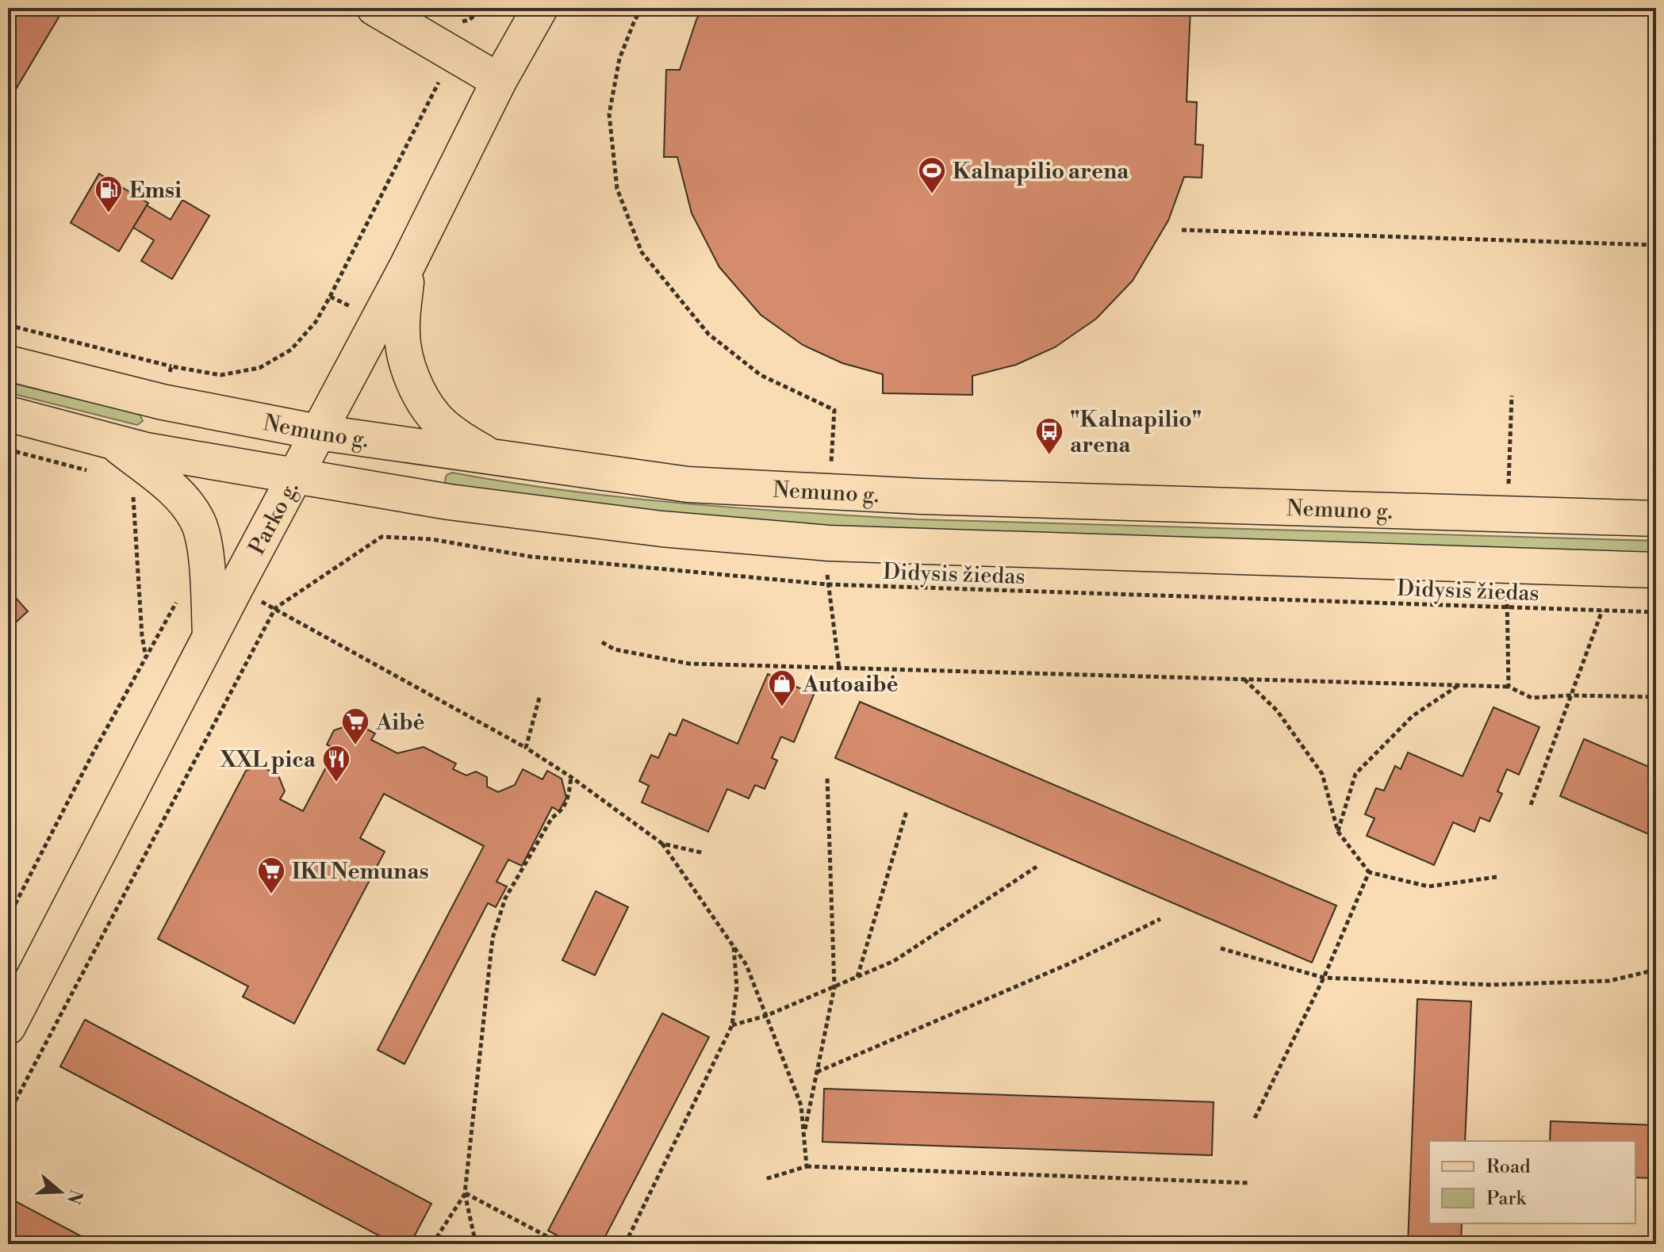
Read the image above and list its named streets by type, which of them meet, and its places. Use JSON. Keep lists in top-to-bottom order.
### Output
{
  "streets": {
    "main road": ["Nemuno g.", "Parko g."],
    "path": ["Didysis žiedas"]
  },
  "crossings": [
    ["Nemuno g.", "Parko g."]
  ],
  "places": {
    "sports": ["Kalnapilio arena"],
    "fuel station": ["Emsi"],
    "bus stop": ["\"Kalnapilio\" arena"],
    "shop": ["Autoaibė"],
    "supermarket": ["Aibė", "IKI Nemunas"],
    "restaurant": ["XXL pica"]
  },
  "legend": ["Road", "Park"],
  "north": "right"
}
